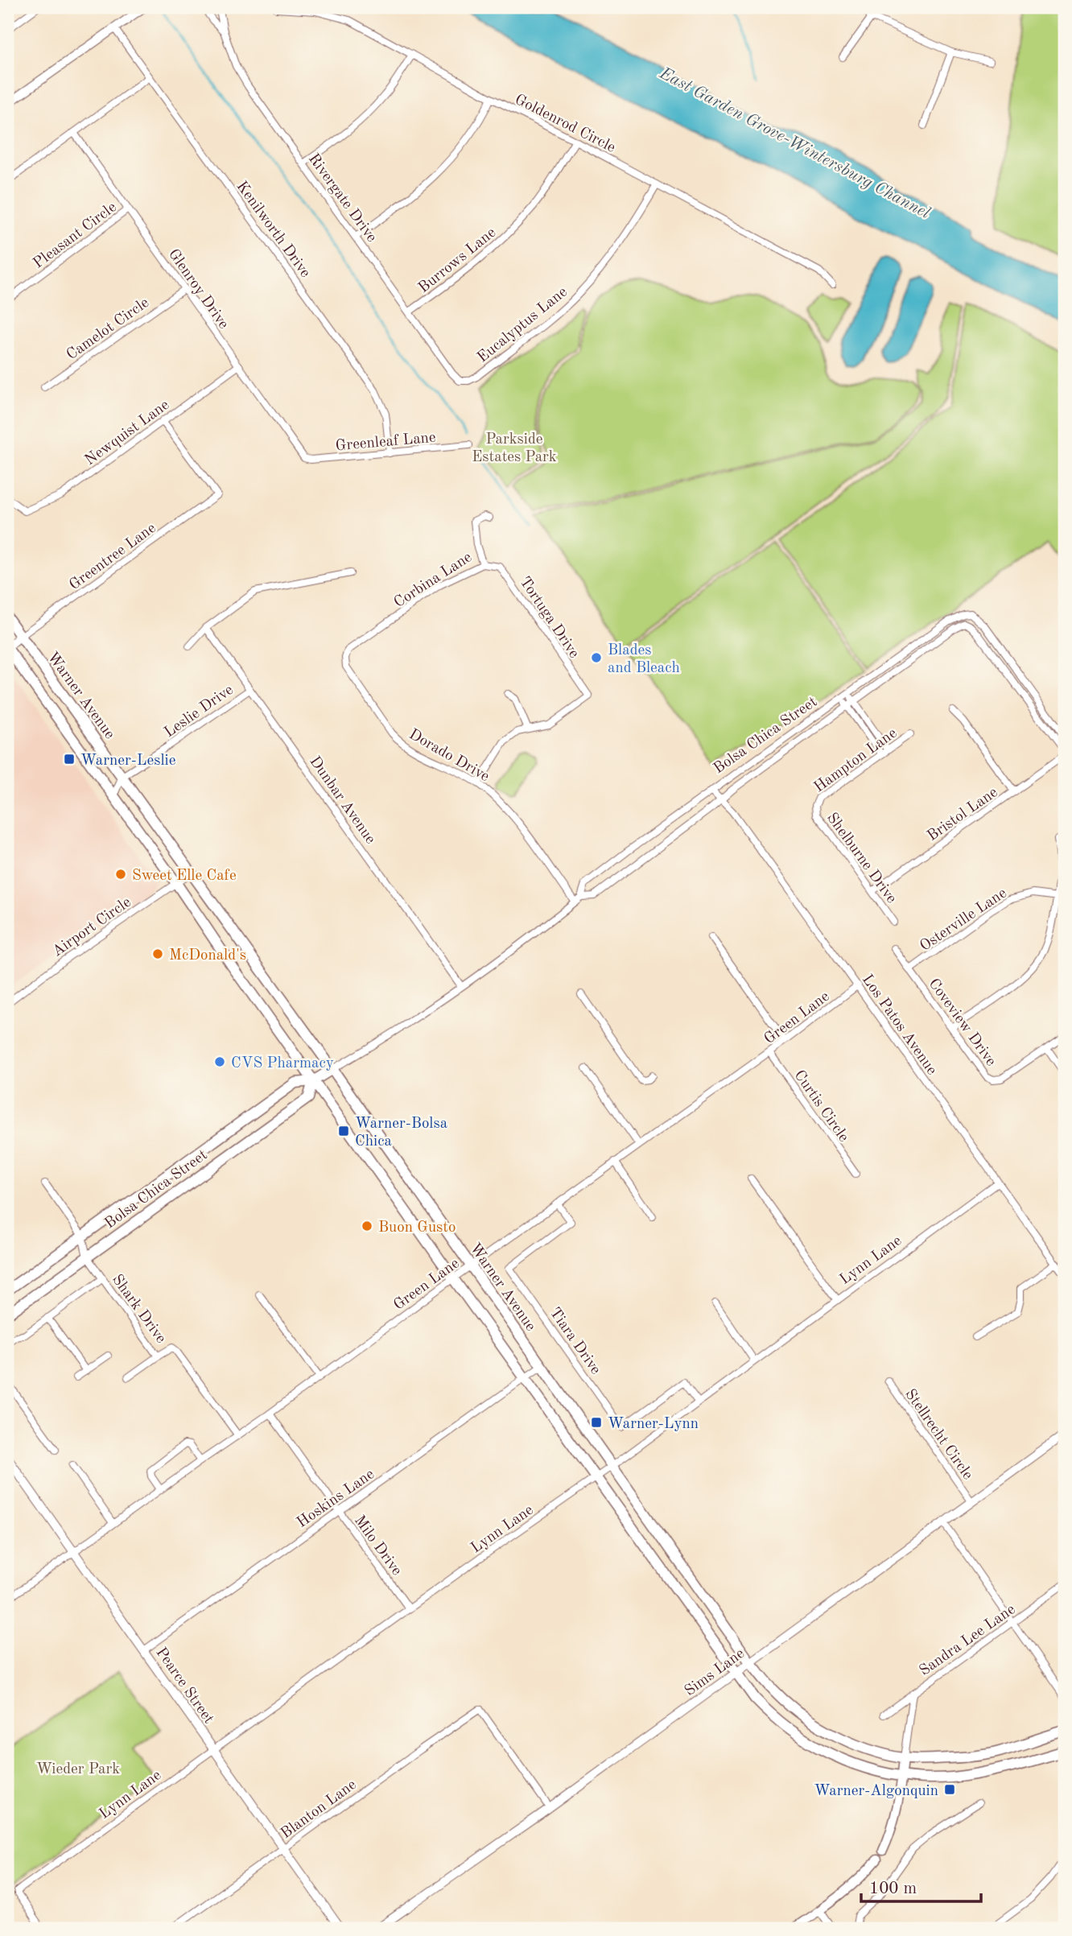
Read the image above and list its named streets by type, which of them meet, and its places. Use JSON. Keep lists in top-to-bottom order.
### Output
{
  "streets": {
    "main road": ["Warner Avenue", "Bolsa Chica Street"],
    "street": [
      "Goldenrod Circle",
      "Rivergate Drive",
      "Kenilworth Drive",
      "Pleasant Circle",
      "Burrows Lane",
      "Glenroy Drive",
      "Eucalyptus Lane",
      "Camelot Circle",
      "Newquist Lane",
      "Greenleaf Lane",
      "Greentree Lane",
      "Corbina Lane",
      "Tortuga Drive",
      "Leslie Drive",
      "Dorado Drive",
      "Hampton Lane",
      "Dunbar Avenue",
      "Bristol Lane",
      "Shelburne Drive",
      "Osterville Lane",
      "Airport Circle",
      "Green Lane",
      "Coveview Drive",
      "Los Patos Avenue",
      "Curtis Circle",
      "Lynn Lane",
      "Shark Drive",
      "Tiara Drive",
      "Stellrecht Circle",
      "Hoskins Lane",
      "Milo Drive",
      "Sandra Lee Lane",
      "Sims Lane",
      "Pearce Street",
      "Blanton Lane"
    ]
  },
  "crossings": [
    ["Goldenrod Circle", "Burrows Lane"],
    ["Goldenrod Circle", "Eucalyptus Lane"],
    ["Rivergate Drive", "Burrows Lane"],
    ["Rivergate Drive", "Eucalyptus Lane"],
    ["Kenilworth Drive", "Greenleaf Lane"],
    ["Pleasant Circle", "Glenroy Drive"],
    ["Glenroy Drive", "Camelot Circle"],
    ["Glenroy Drive", "Newquist Lane"],
    ["Glenroy Drive", "Greenleaf Lane"],
    ["Newquist Lane", "Greentree Lane"],
    ["Greentree Lane", "Warner Avenue"],
    ["Corbina Lane", "Tortuga Drive"],
    ["Corbina Lane", "Dorado Drive"],
    ["Warner Avenue", "Leslie Drive"],
    ["Warner Avenue", "Bolsa Chica Street"],
    ["Warner Avenue", "Airport Circle"],
    ["Warner Avenue", "Green Lane"],
    ["Warner Avenue", "Lynn Lane"],
    ["Warner Avenue", "Hoskins Lane"],
    ["Warner Avenue", "Sims Lane"],
    ["Leslie Drive", "Dunbar Avenue"],
    ["Bolsa Chica Street", "Dorado Drive"],
    ["Bolsa Chica Street", "Dunbar Avenue"],
    ["Bolsa Chica Street", "Bristol Lane"],
    ["Bolsa Chica Street", "Los Patos Avenue"],
    ["Bolsa Chica Street", "Shark Drive"],
    ["Hampton Lane", "Shelburne Drive"],
    ["Bristol Lane", "Shelburne Drive"],
    ["Osterville Lane", "Coveview Drive"],
    ["Green Lane", "Los Patos Avenue"],
    ["Green Lane", "Curtis Circle"],
    ["Green Lane", "Shark Drive"],
    ["Green Lane", "Tiara Drive"],
    ["Green Lane", "Milo Drive"],
    ["Green Lane", "Pearce Street"],
    ["Los Patos Avenue", "Lynn Lane"],
    ["Lynn Lane", "Tiara Drive"],
    ["Lynn Lane", "Milo Drive"],
    ["Lynn Lane", "Pearce Street"],
    ["Stellrecht Circle", "Sims Lane"],
    ["Hoskins Lane", "Milo Drive"],
    ["Hoskins Lane", "Pearce Street"],
    ["Sims Lane", "Blanton Lane"],
    ["Pearce Street", "Blanton Lane"]
  ],
  "water": ["East Garden Grove-Wintersburg Channel"],
  "parks": ["Parkside Estates Park", "Wieder Park"],
  "places": {
    "other": [
      "Blades and Bleach",
      "Sweet Elle Cafe",
      "McDonald's",
      "CVS Pharmacy",
      "Buon Gusto"
    ],
    "transit": [
      "Warner-Leslie",
      "Warner-Bolsa Chica",
      "Warner-Lynn",
      "Warner-Algonquin"
    ]
  },
  "scale_bar": "100 m"
}
